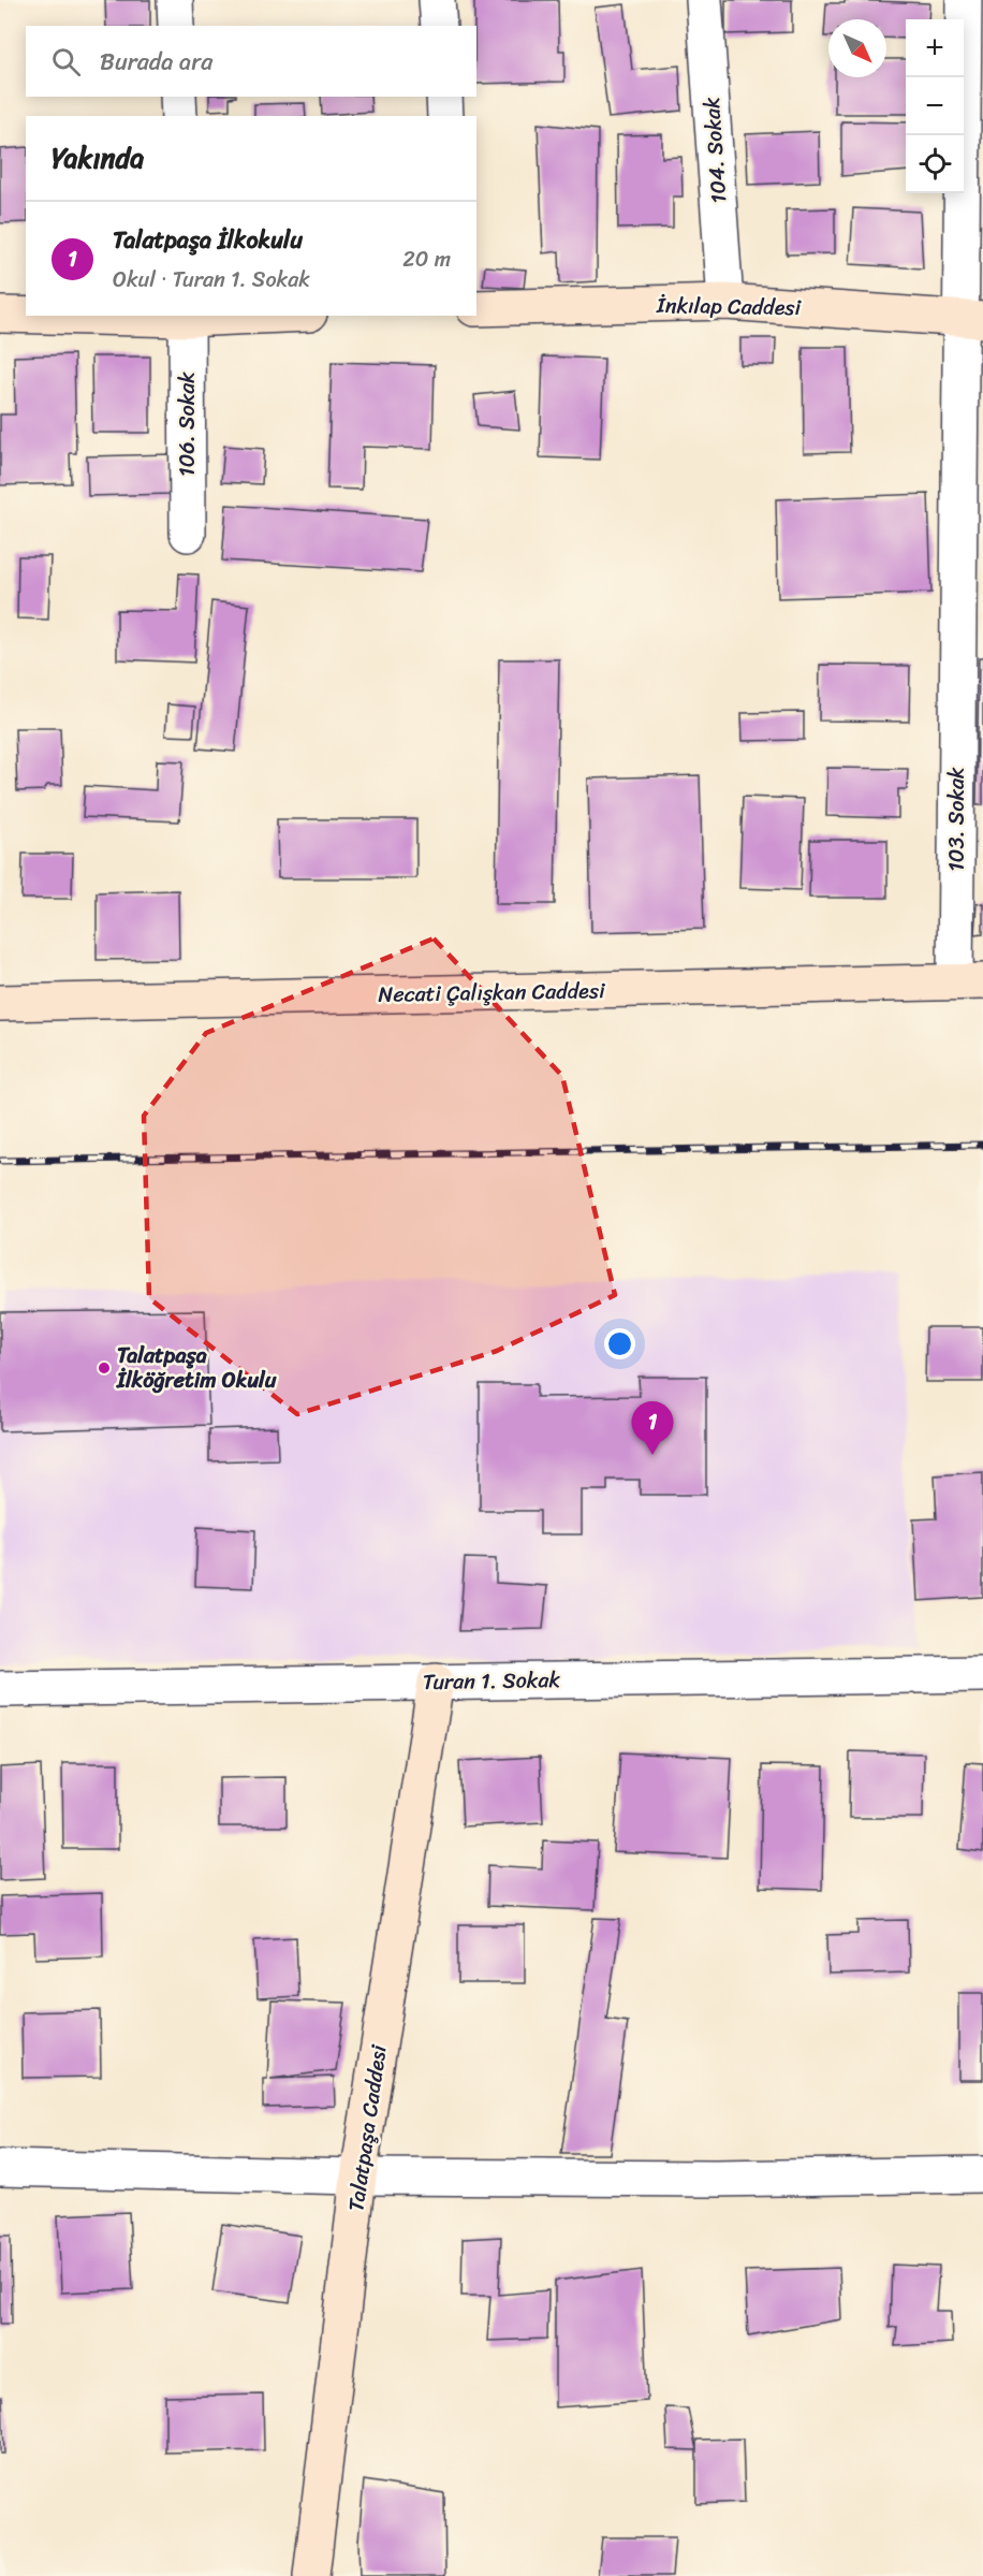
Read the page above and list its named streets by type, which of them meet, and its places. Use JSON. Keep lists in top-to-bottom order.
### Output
{
  "streets": {
    "street": [
      "104. Sokak",
      "İnkılap Caddesi",
      "106. Sokak",
      "103. Sokak",
      "Necati Çalışkan Caddesi",
      "Turan 1. Sokak",
      "Talatpaşa Caddesi"
    ]
  },
  "crossings": [
    ["104. Sokak", "İnkılap Caddesi"],
    ["İnkılap Caddesi", "103. Sokak"],
    ["103. Sokak", "Necati Çalışkan Caddesi"],
    ["Turan 1. Sokak", "Talatpaşa Caddesi"]
  ],
  "places": ["Talatpaşa İlköğretim Okulu"],
  "north": "bottom right",
  "page": {
    "map_buttons": ["+", "−"],
    "search": "Burada ara",
    "heading": "Yakında",
    "list": [
      {
        "mark": "1",
        "name": "Talatpaşa İlkokulu",
        "note": "Okul · Turan 1. Sokak",
        "value": "20 m"
      }
    ],
    "pins": "1"
  }
}
